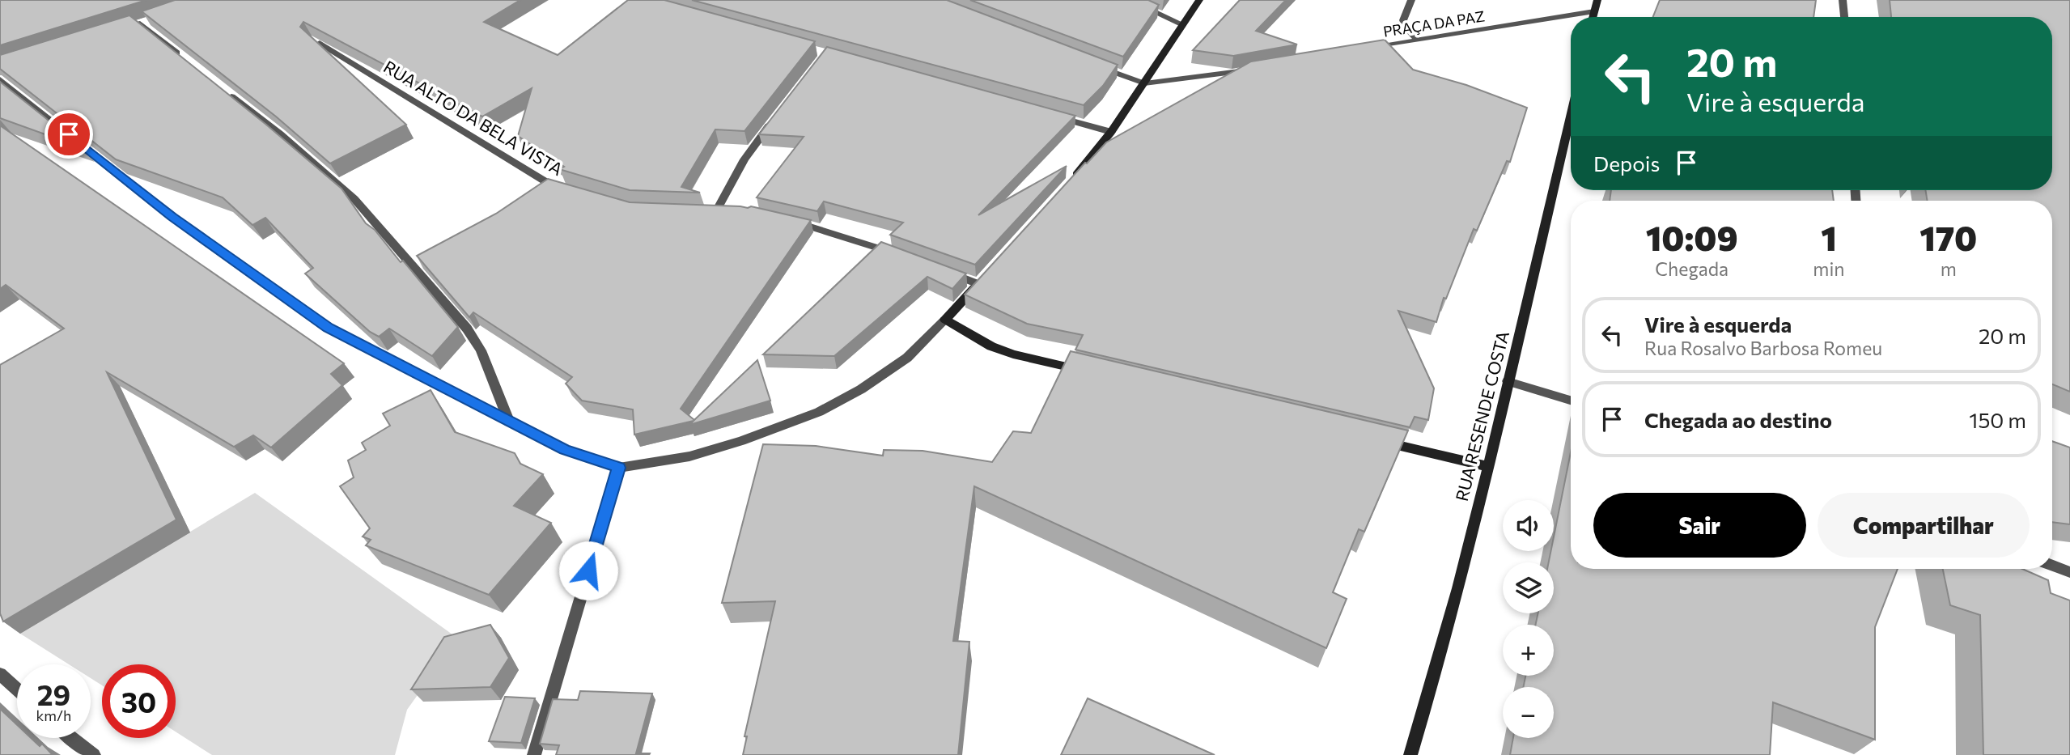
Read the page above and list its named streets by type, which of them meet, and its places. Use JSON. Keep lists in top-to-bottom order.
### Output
{
  "streets": {
    "main road": ["RUA RESENDE COSTA"],
    "street": ["PRAÇA DA PAZ", "RUA ALTO DA BELA VISTA"]
  },
  "page": {
    "turn": ["20 m", "Vire à esquerda"],
    "then": "Depois",
    "eta": [
      "10:09",
      "Chegada",
      "1",
      "min",
      "170",
      "m"
    ],
    "list": [
      {
        "name": "Vire à esquerda",
        "note": "Rua Rosalvo Barbosa Romeu",
        "value": "20 m"
      },
      {
        "name": "Chegada ao destino",
        "value": "150 m"
      }
    ],
    "buttons": ["Sair", "Compartilhar"],
    "map_buttons": ["+", "−"],
    "speed": "29 km/h",
    "limit": "30"
  }
}
